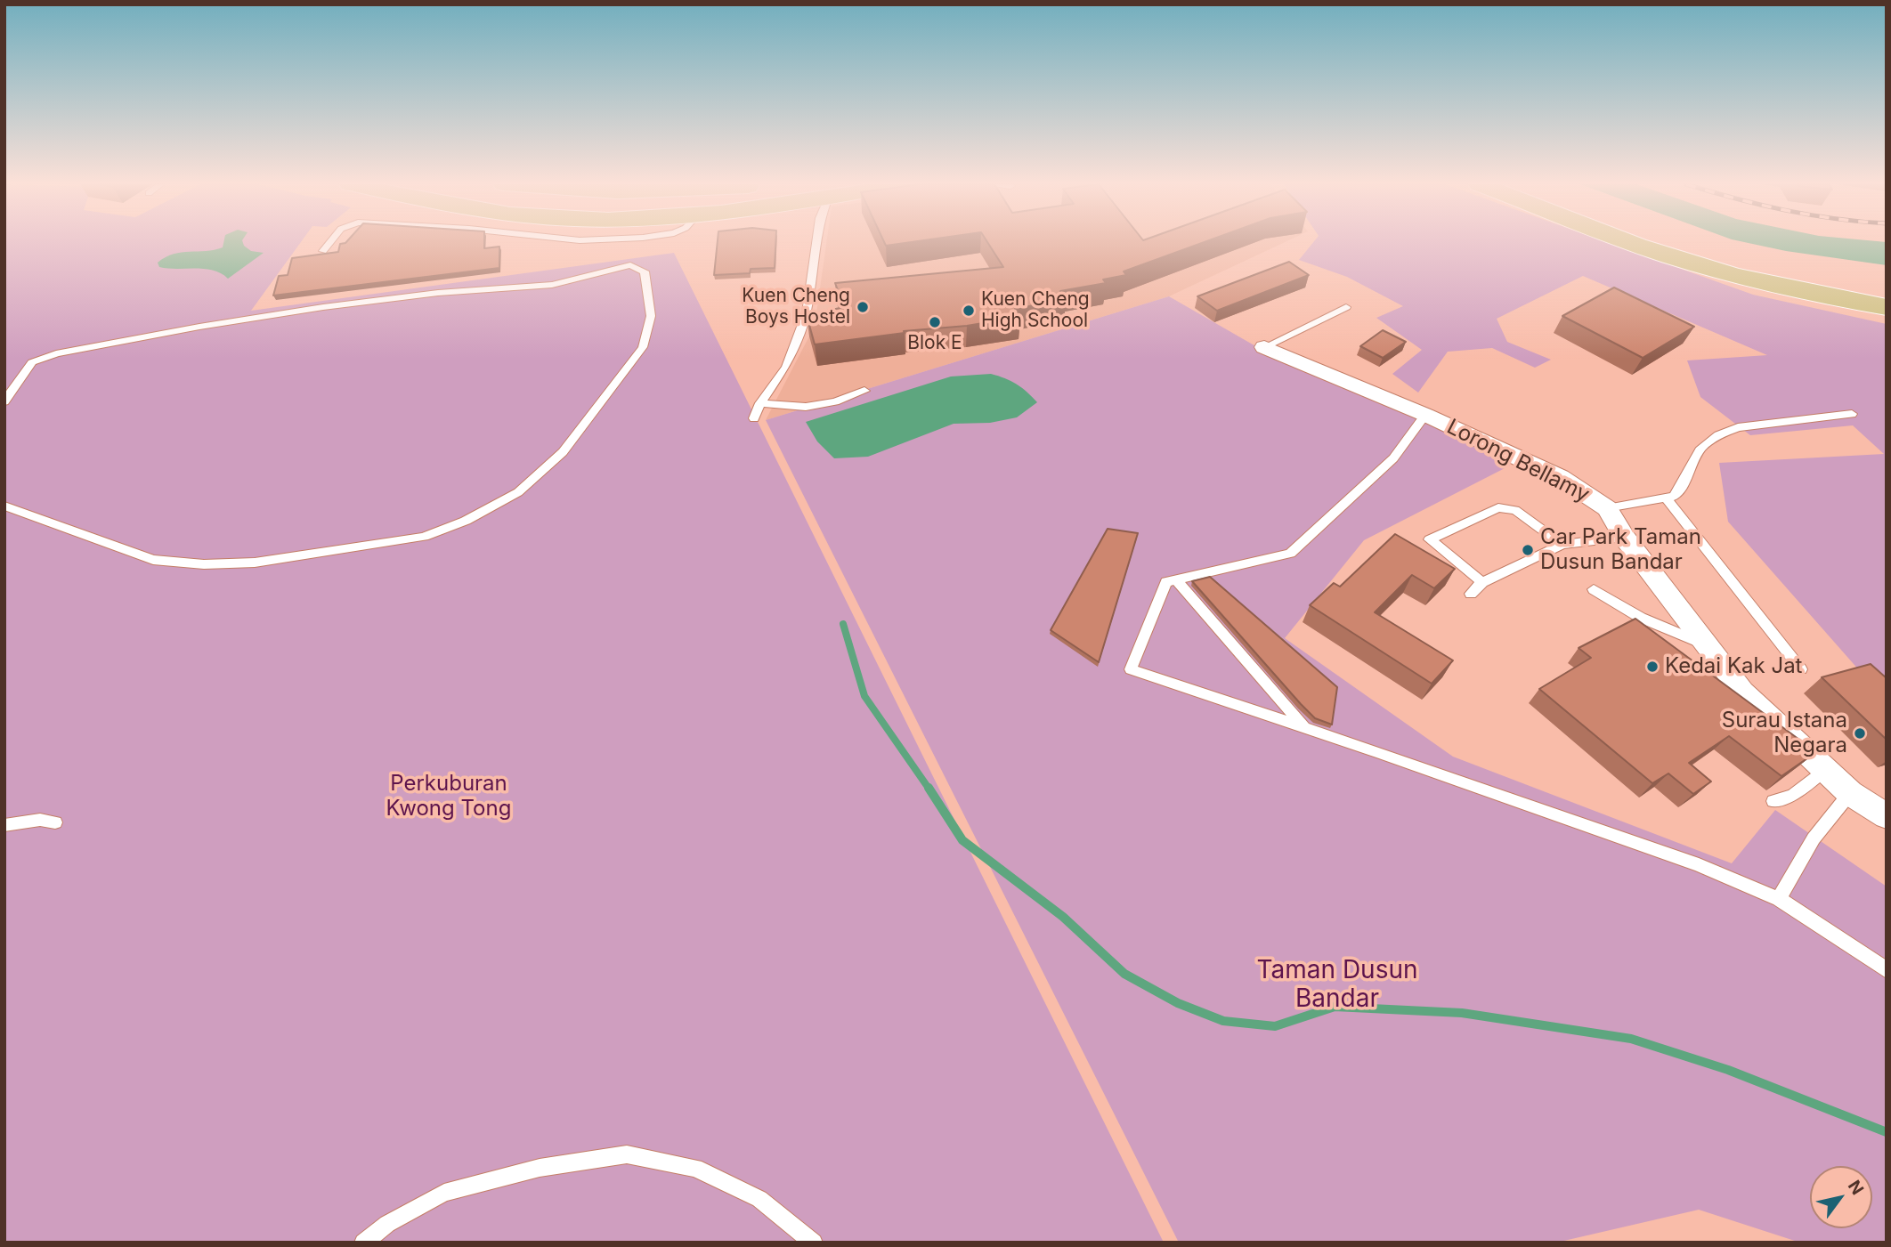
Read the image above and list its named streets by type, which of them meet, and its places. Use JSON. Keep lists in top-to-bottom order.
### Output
{
  "streets": {
    "street": ["Lorong Bellamy"]
  },
  "parks": ["Perkuburan Kwong Tong", "Taman Dusun Bandar"],
  "places": [
    "Kuen Cheng Boys Hostel",
    "Kuen Cheng High School",
    "Blok E",
    "Car Park Taman Dusun Bandar",
    "Kedai Kak Jat",
    "Surau Istana Negara"
  ],
  "north": "top right"
}
